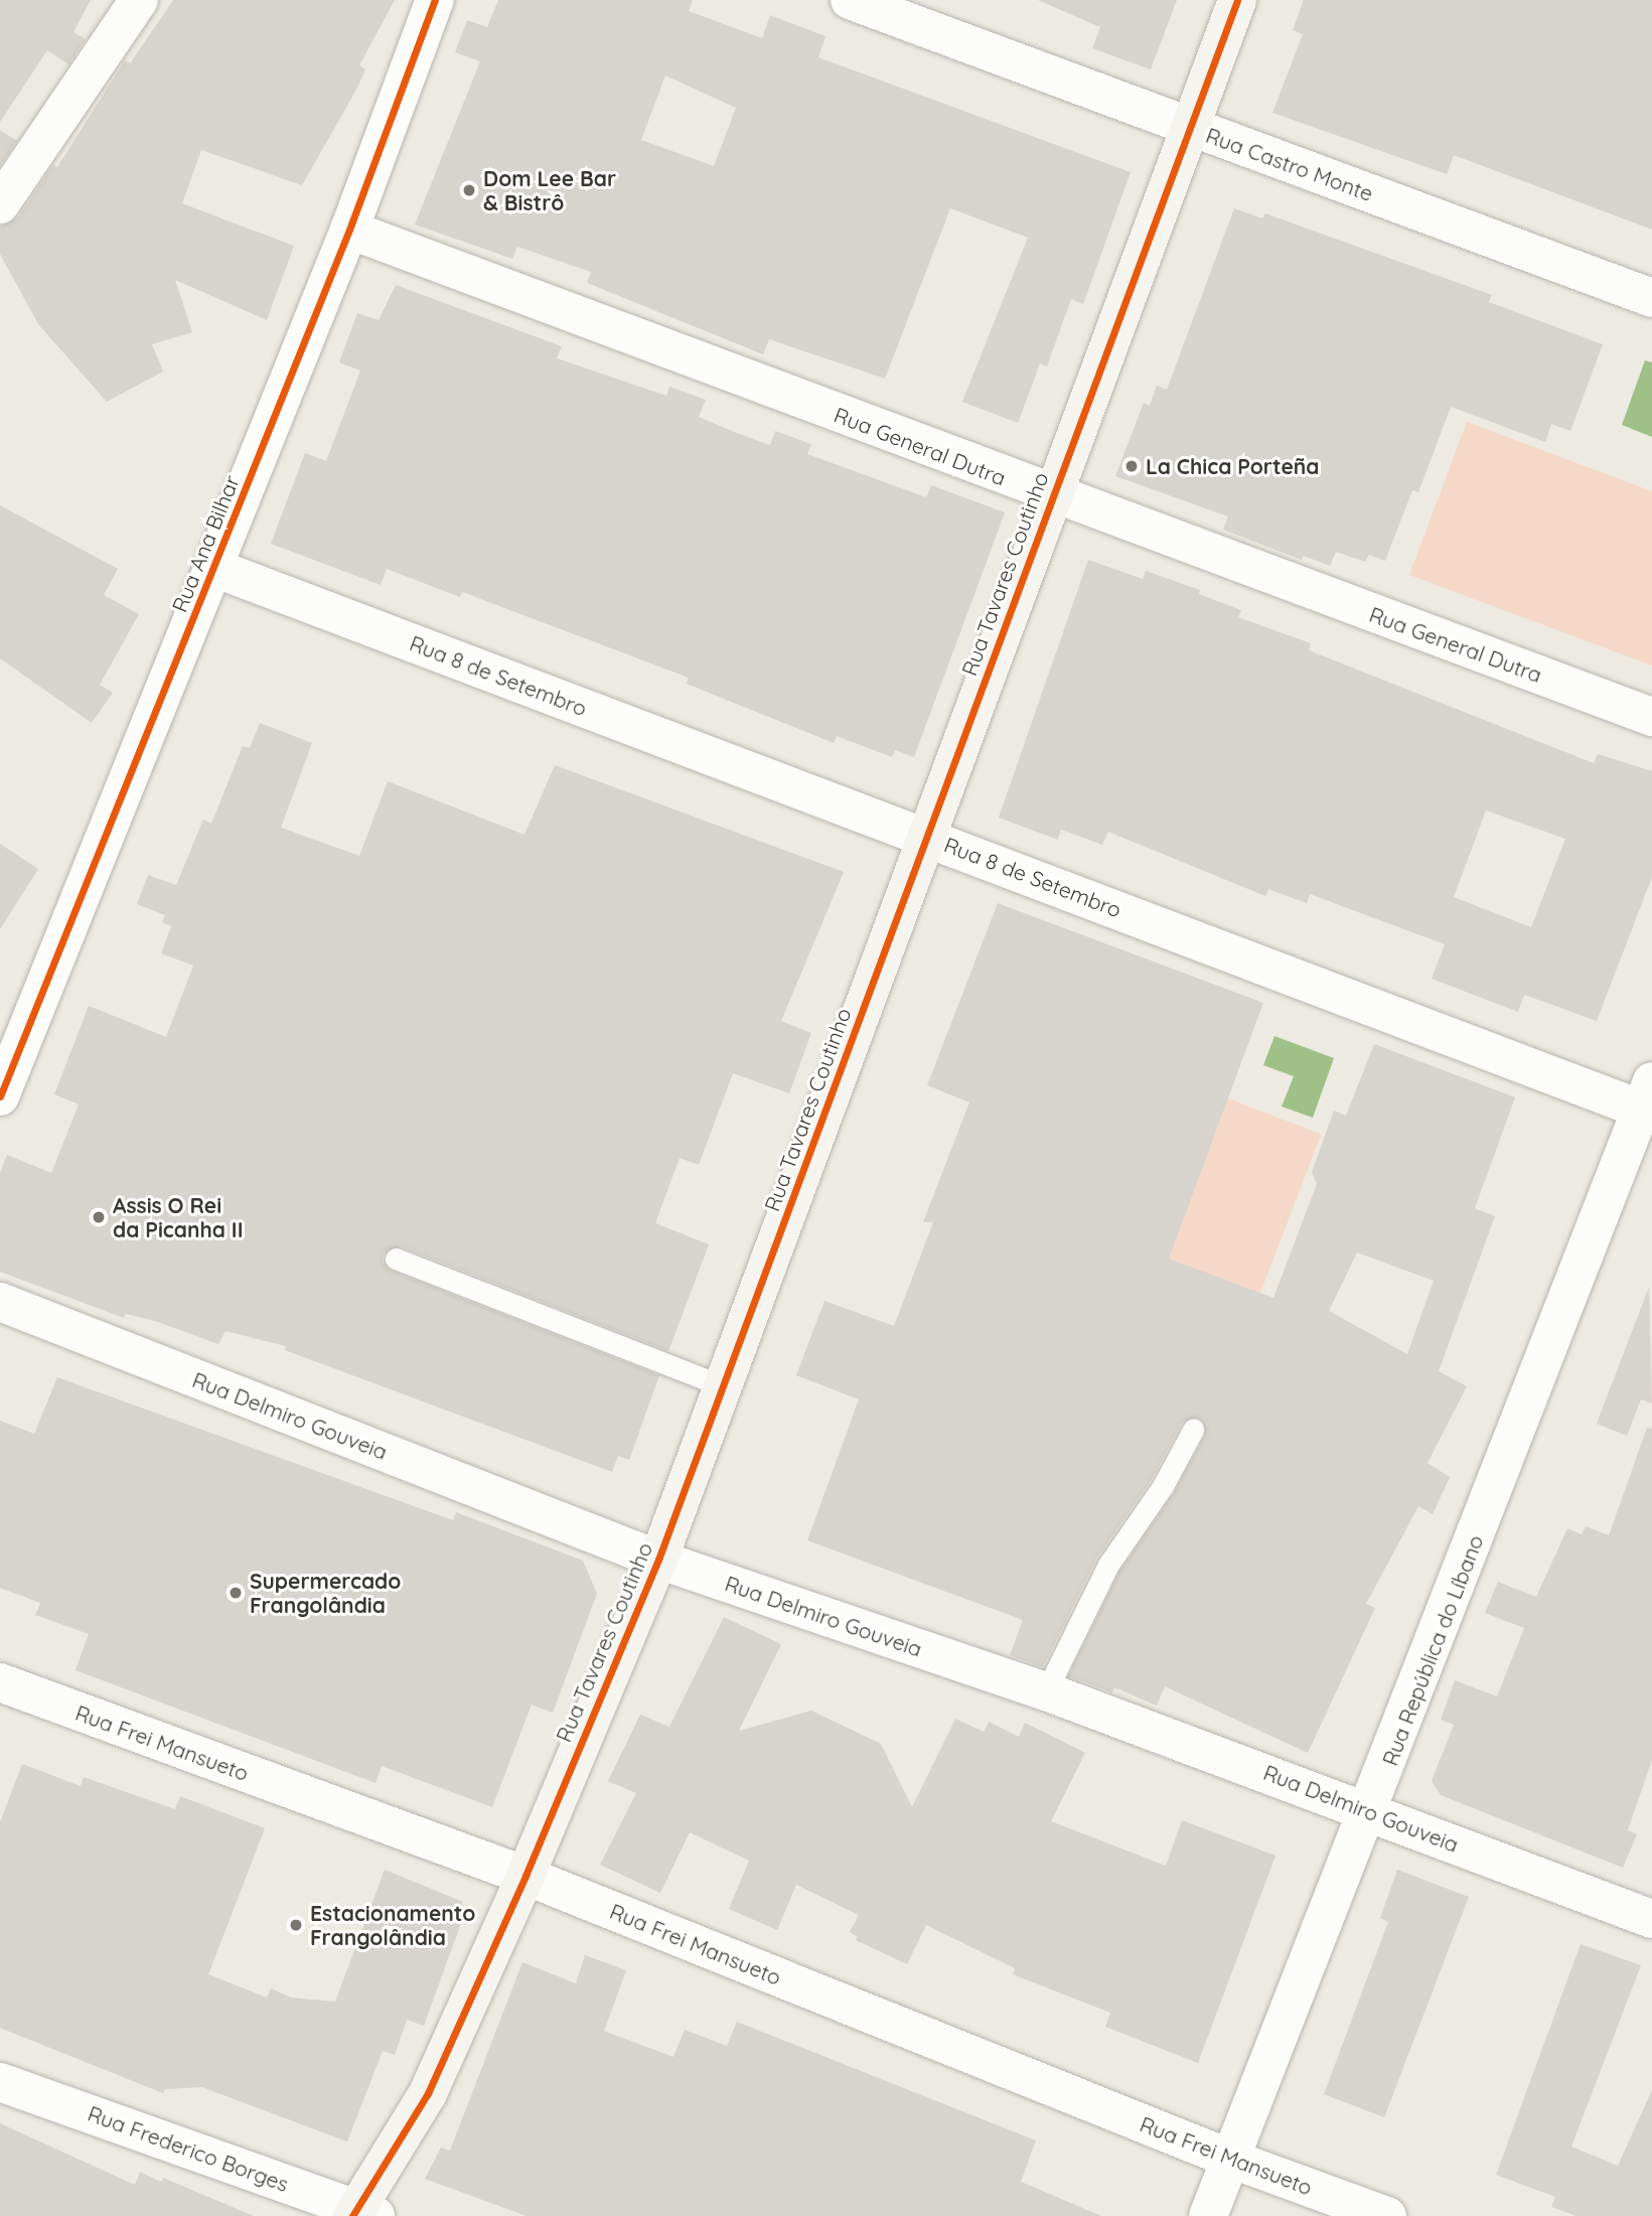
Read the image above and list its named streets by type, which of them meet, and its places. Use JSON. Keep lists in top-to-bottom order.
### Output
{
  "streets": {
    "street": [
      "Rua Castro Monte",
      "Rua General Dutra",
      "Rua Ana Bilhar",
      "Rua Tavares Coutinho",
      "Rua 8 de Setembro",
      "Rua Delmiro Gouveia",
      "Rua República do Líbano",
      "Rua Frei Mansueto",
      "Rua Frederico Borges"
    ]
  },
  "crossings": [
    ["Rua Castro Monte", "Rua Tavares Coutinho"],
    ["Rua General Dutra", "Rua Ana Bilhar"],
    ["Rua General Dutra", "Rua Tavares Coutinho"],
    ["Rua Ana Bilhar", "Rua 8 de Setembro"],
    ["Rua Tavares Coutinho", "Rua 8 de Setembro"],
    ["Rua Tavares Coutinho", "Rua Delmiro Gouveia"],
    ["Rua Tavares Coutinho", "Rua Frei Mansueto"],
    ["Rua Tavares Coutinho", "Rua Frederico Borges"],
    ["Rua 8 de Setembro", "Rua República do Líbano"],
    ["Rua Delmiro Gouveia", "Rua República do Líbano"],
    ["Rua República do Líbano", "Rua Frei Mansueto"]
  ],
  "places": [
    "Dom Lee Bar & Bistrô",
    "La Chica Porteña",
    "Assis O Rei da Picanha II",
    "Supermercado Frangolândia",
    "Estacionamento Frangolândia"
  ]
}
